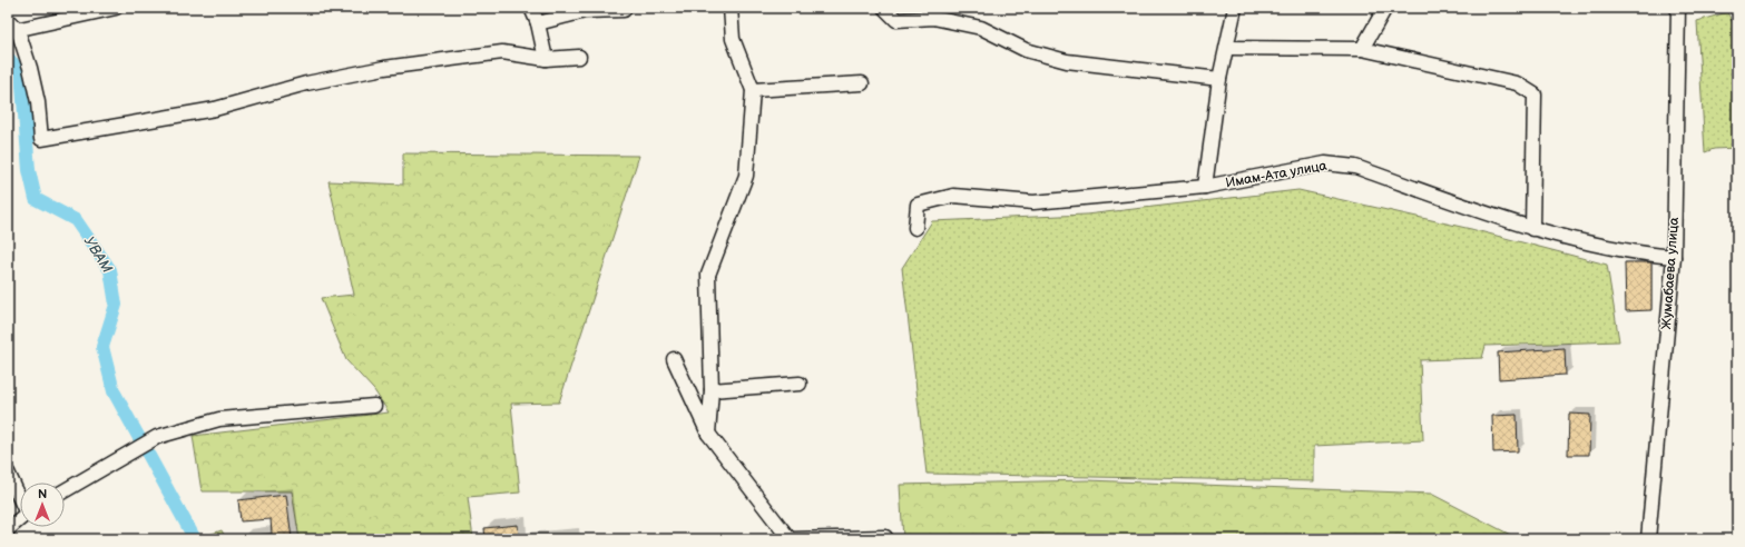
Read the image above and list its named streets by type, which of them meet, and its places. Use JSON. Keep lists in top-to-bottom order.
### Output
{
  "streets": {
    "street": ["Имам-Ата улица", "Жумабаева улица"]
  },
  "crossings": [
    ["Имам-Ата улица", "Жумабаева улица"]
  ],
  "water": ["УВАМ"],
  "north": "top"
}
